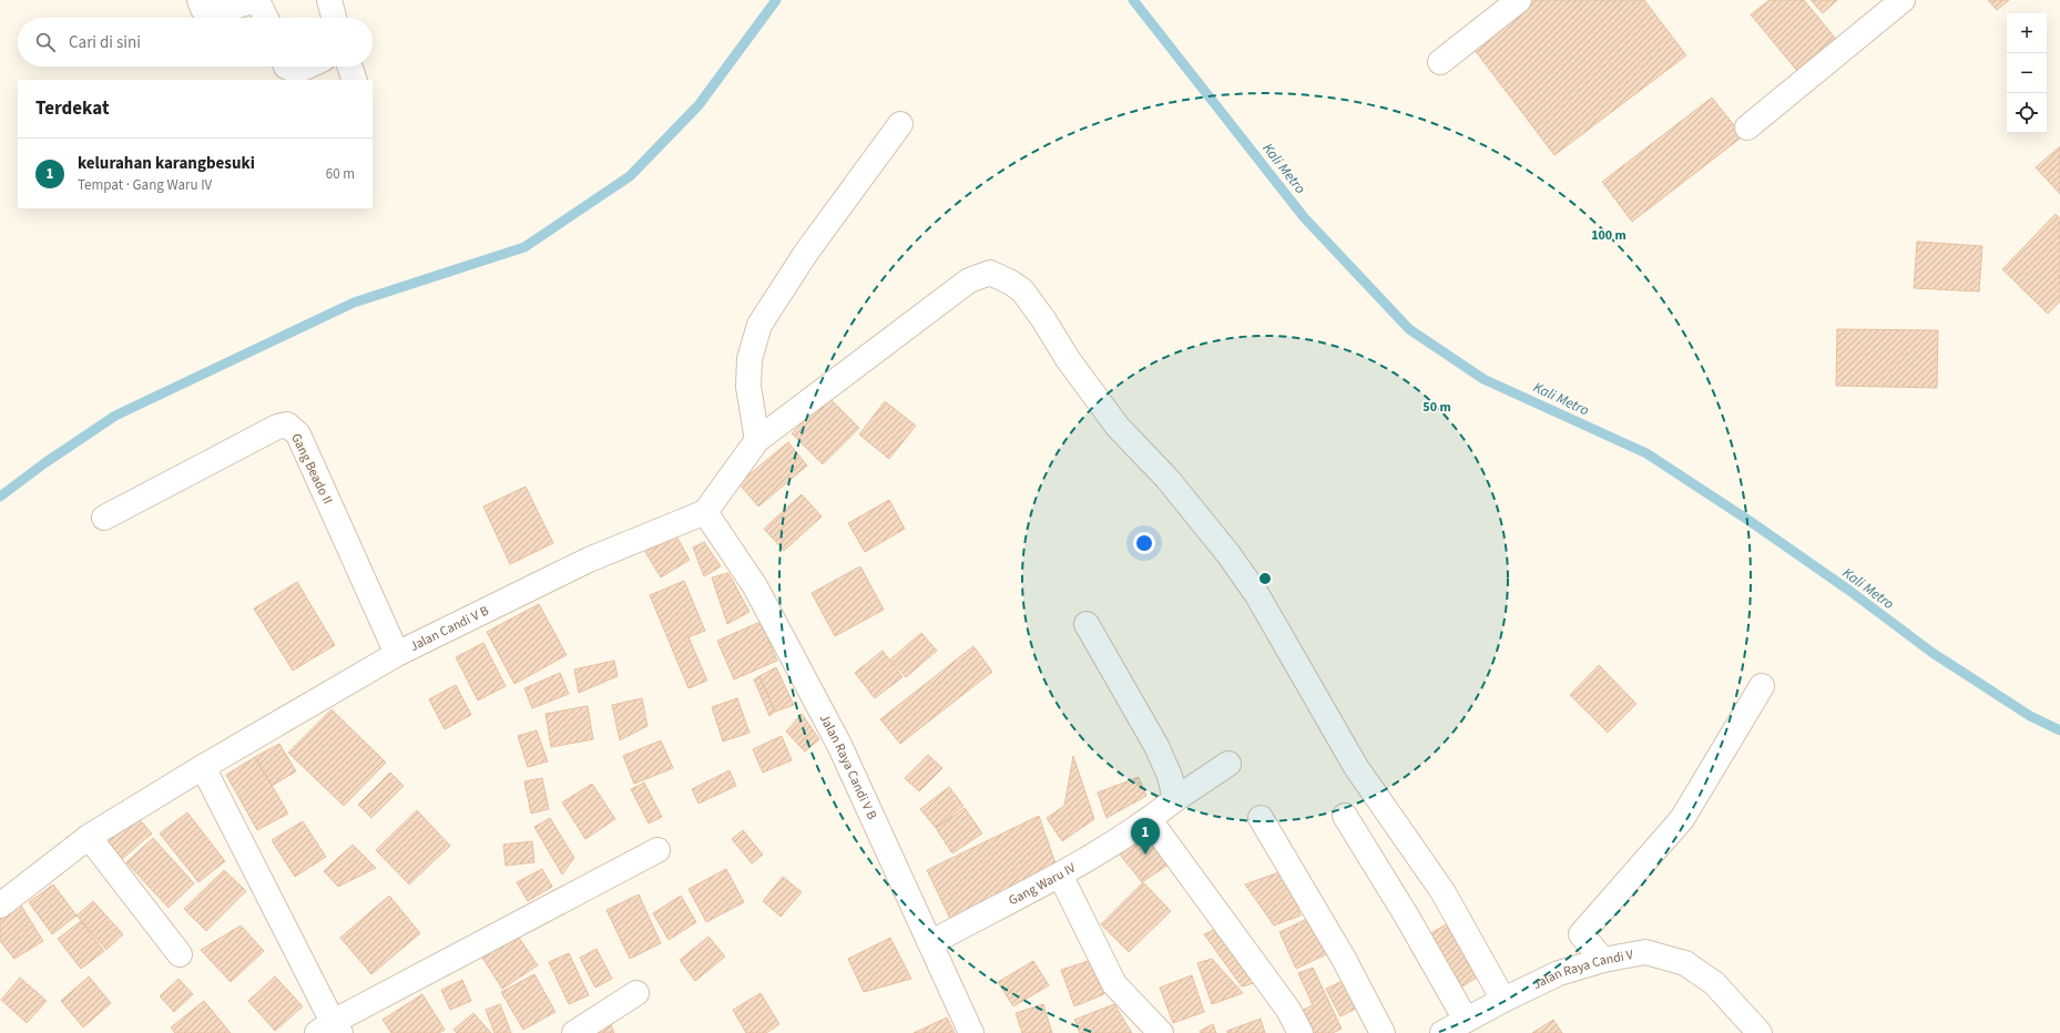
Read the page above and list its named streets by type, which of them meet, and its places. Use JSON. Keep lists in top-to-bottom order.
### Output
{
  "streets": {
    "street": [
      "Gang Beado II",
      "Jalan Candi V B",
      "Jalan Raya Candi V B",
      "Gang Waru IV",
      "Jalan Raya Candi V"
    ]
  },
  "crossings": [
    ["Gang Beado II", "Jalan Candi V B"],
    ["Jalan Candi V B", "Jalan Raya Candi V B"],
    ["Jalan Raya Candi V B", "Gang Waru IV"]
  ],
  "water": ["Kali Metro"],
  "page": {
    "map_buttons": ["+", "−"],
    "search": "Cari di sini",
    "heading": "Terdekat",
    "list": [
      {
        "mark": "1",
        "name": "kelurahan karangbesuki",
        "note": "Tempat · Gang Waru IV",
        "value": "60 m"
      }
    ],
    "pins": "1"
  },
  "rings": ["100 m", "50 m"]
}
